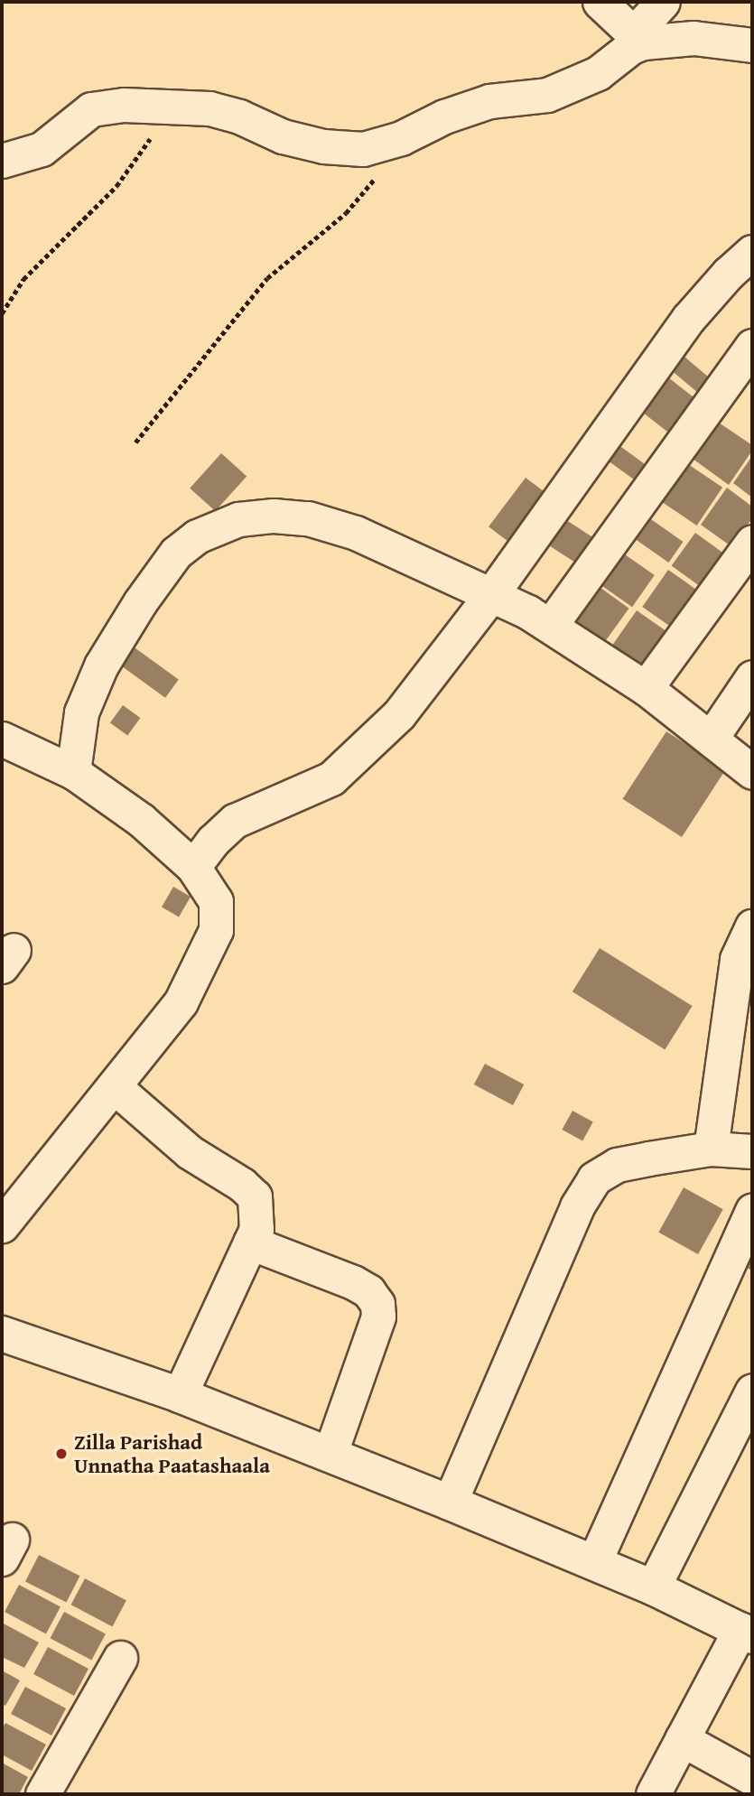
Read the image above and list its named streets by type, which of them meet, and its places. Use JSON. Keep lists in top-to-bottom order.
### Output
{
  "places": ["Zilla Parishad Unnatha Paatashaala"]
}
